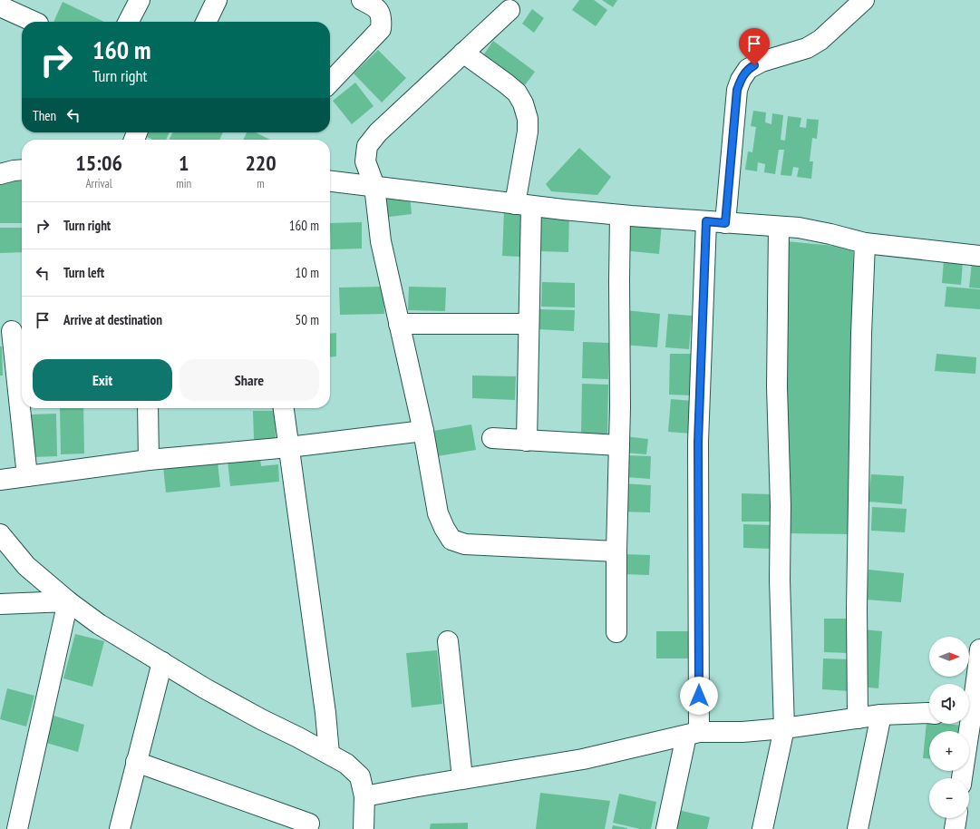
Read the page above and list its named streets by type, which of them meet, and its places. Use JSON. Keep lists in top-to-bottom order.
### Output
{
  "north": "right",
  "page": {
    "turn": ["160 m", "Turn right"],
    "then": "Then",
    "eta": [
      "15:06",
      "Arrival",
      "1",
      "min",
      "220",
      "m"
    ],
    "list": [
      {
        "name": "Turn right",
        "value": "160 m"
      },
      {
        "name": "Turn left",
        "value": "10 m"
      },
      {
        "name": "Arrive at destination",
        "value": "50 m"
      }
    ],
    "buttons": ["Exit", "Share"],
    "map_buttons": ["+", "−"]
  }
}
